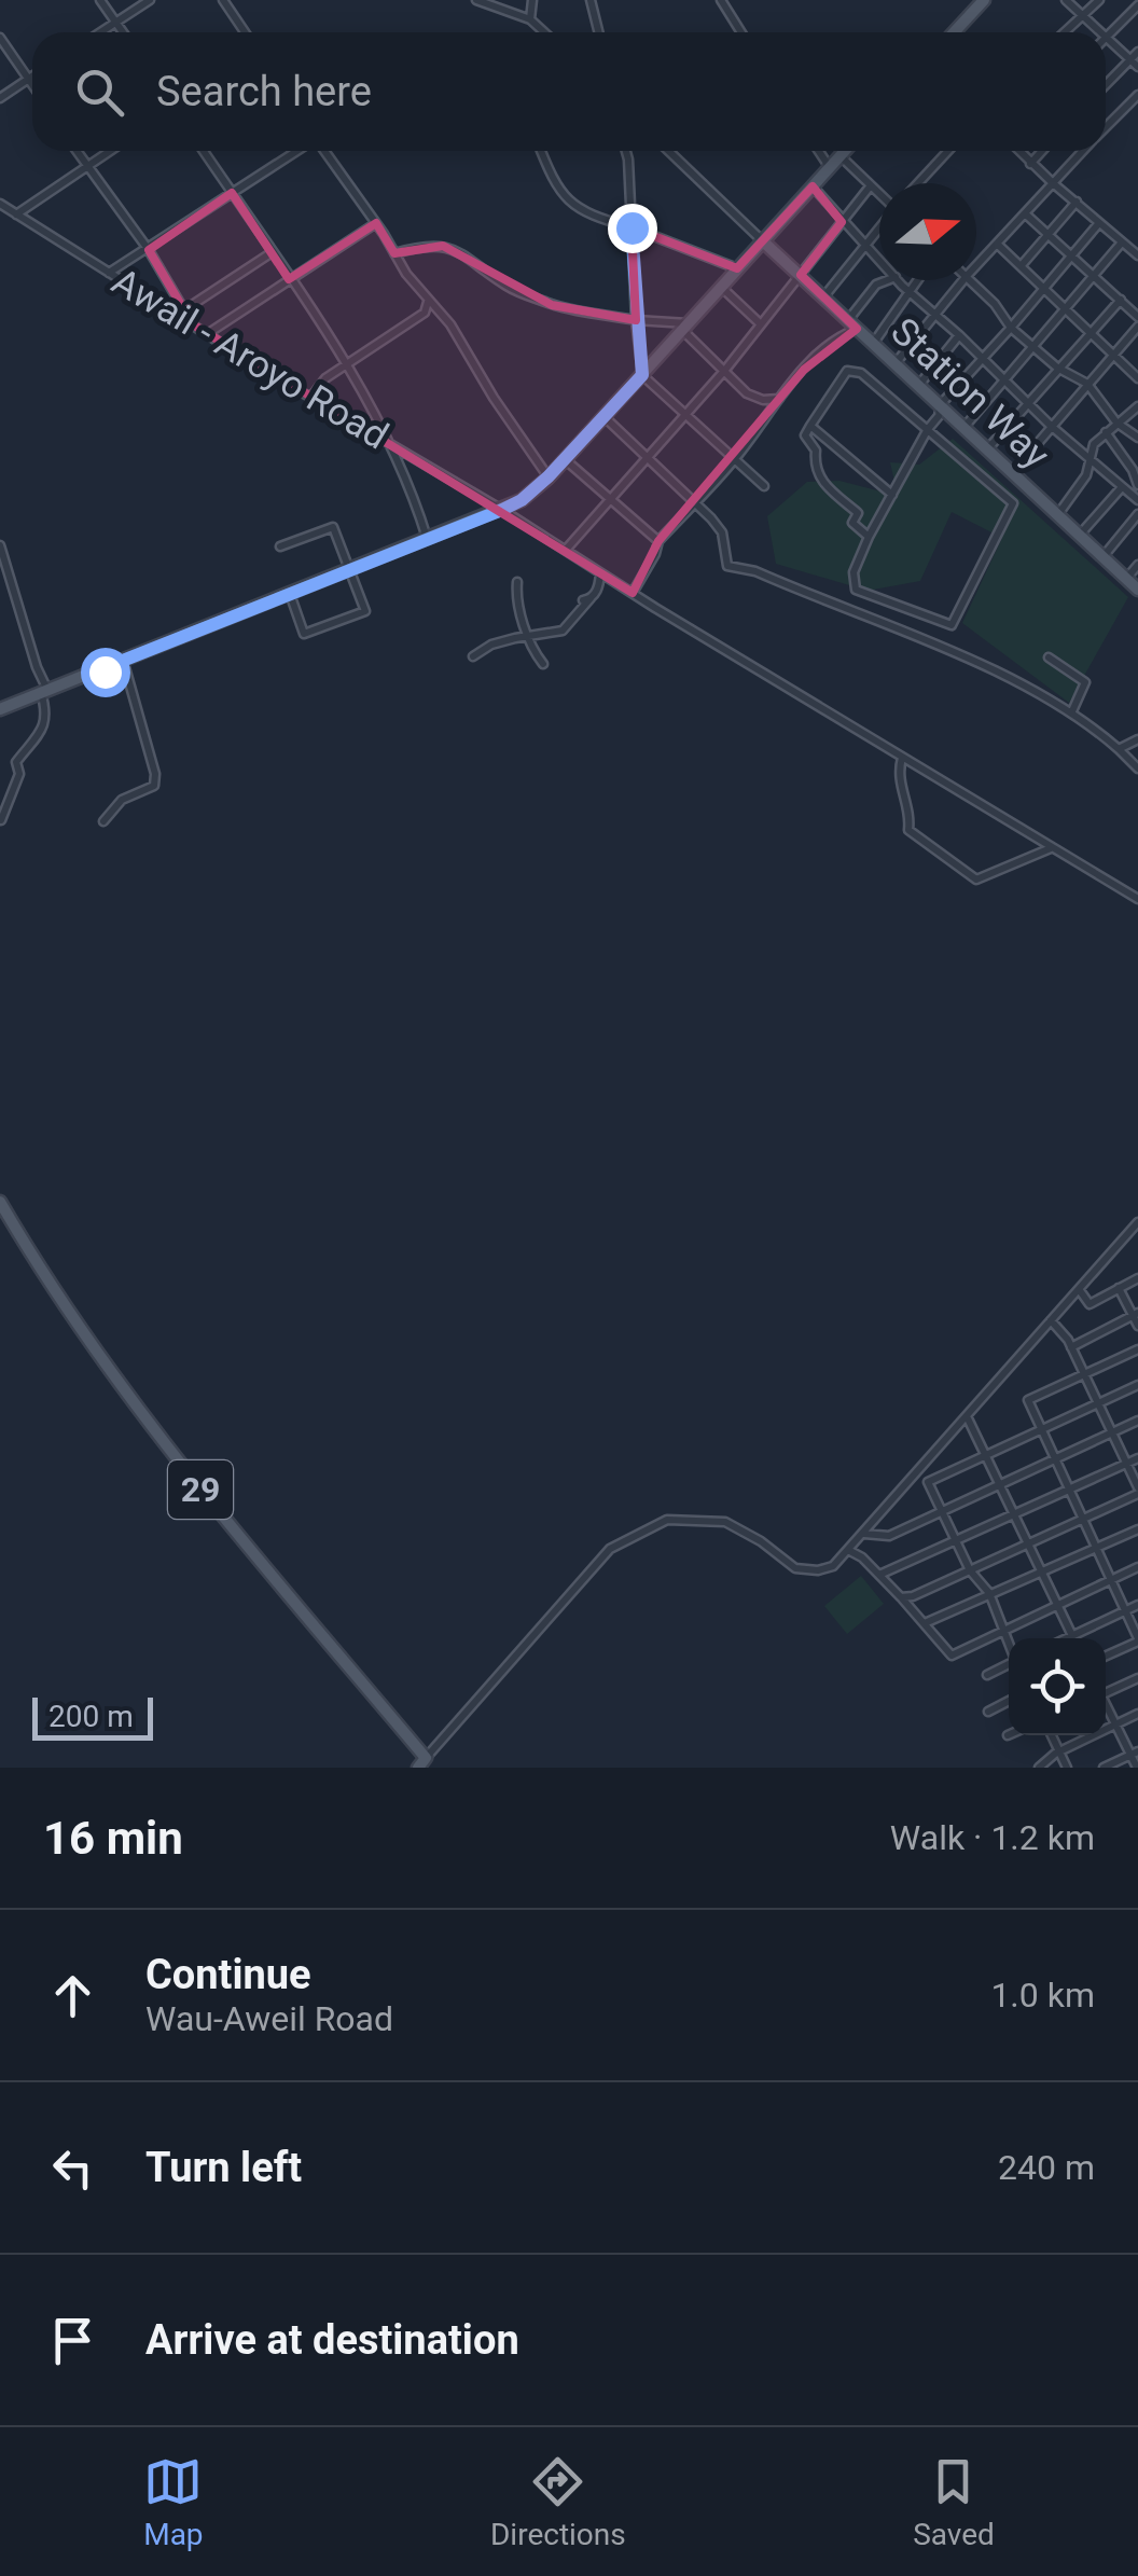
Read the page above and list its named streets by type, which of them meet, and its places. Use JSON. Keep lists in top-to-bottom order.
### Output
{
  "streets": {
    "main road": ["Station Way", "29"],
    "street": ["Awail - Aroyo Road"]
  },
  "scale_bar": "200 m",
  "north": "right",
  "page": {
    "search": "Search here",
    "scale": "200 m",
    "heading": ["16 min", "Walk · 1.2 km"],
    "list": [
      ["Continue", "Wau-Aweil Road", "1.0 km"],
      ["Turn left", "240 m"],
      "Arrive at destination"
    ],
    "nav": ["Map", "Directions", "Saved"]
  }
}
